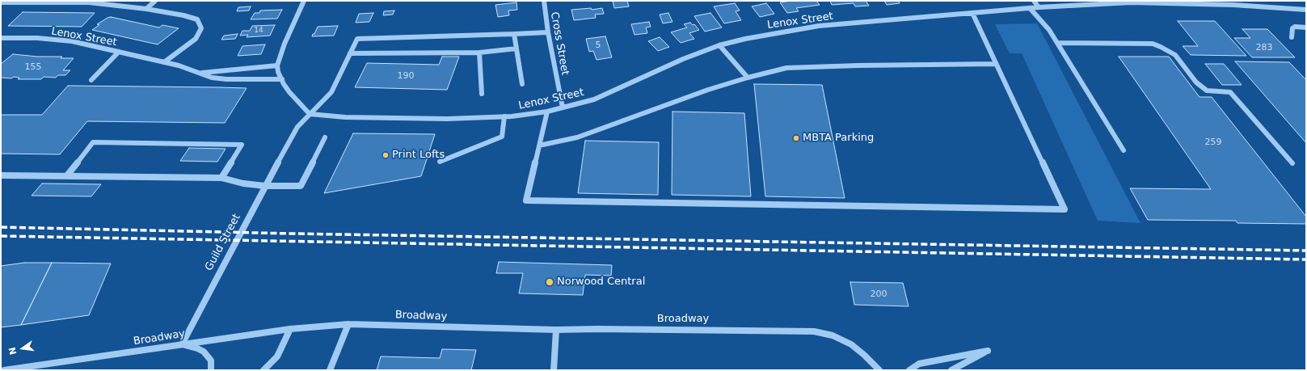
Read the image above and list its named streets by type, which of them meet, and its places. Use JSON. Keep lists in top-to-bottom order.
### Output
{
  "streets": {
    "street": [
      "Lenox Street",
      "Cross Street",
      "Guild Street",
      "Broadway"
    ]
  },
  "crossings": [
    ["Lenox Street", "Cross Street"],
    ["Lenox Street", "Guild Street"],
    ["Guild Street", "Broadway"]
  ],
  "places": ["MBTA Parking", "Print Lofts", "Norwood Central"],
  "house_numbers": [
    "14",
    "5",
    "283",
    "155",
    "190",
    "259",
    "200"
  ],
  "north": "left"
}
